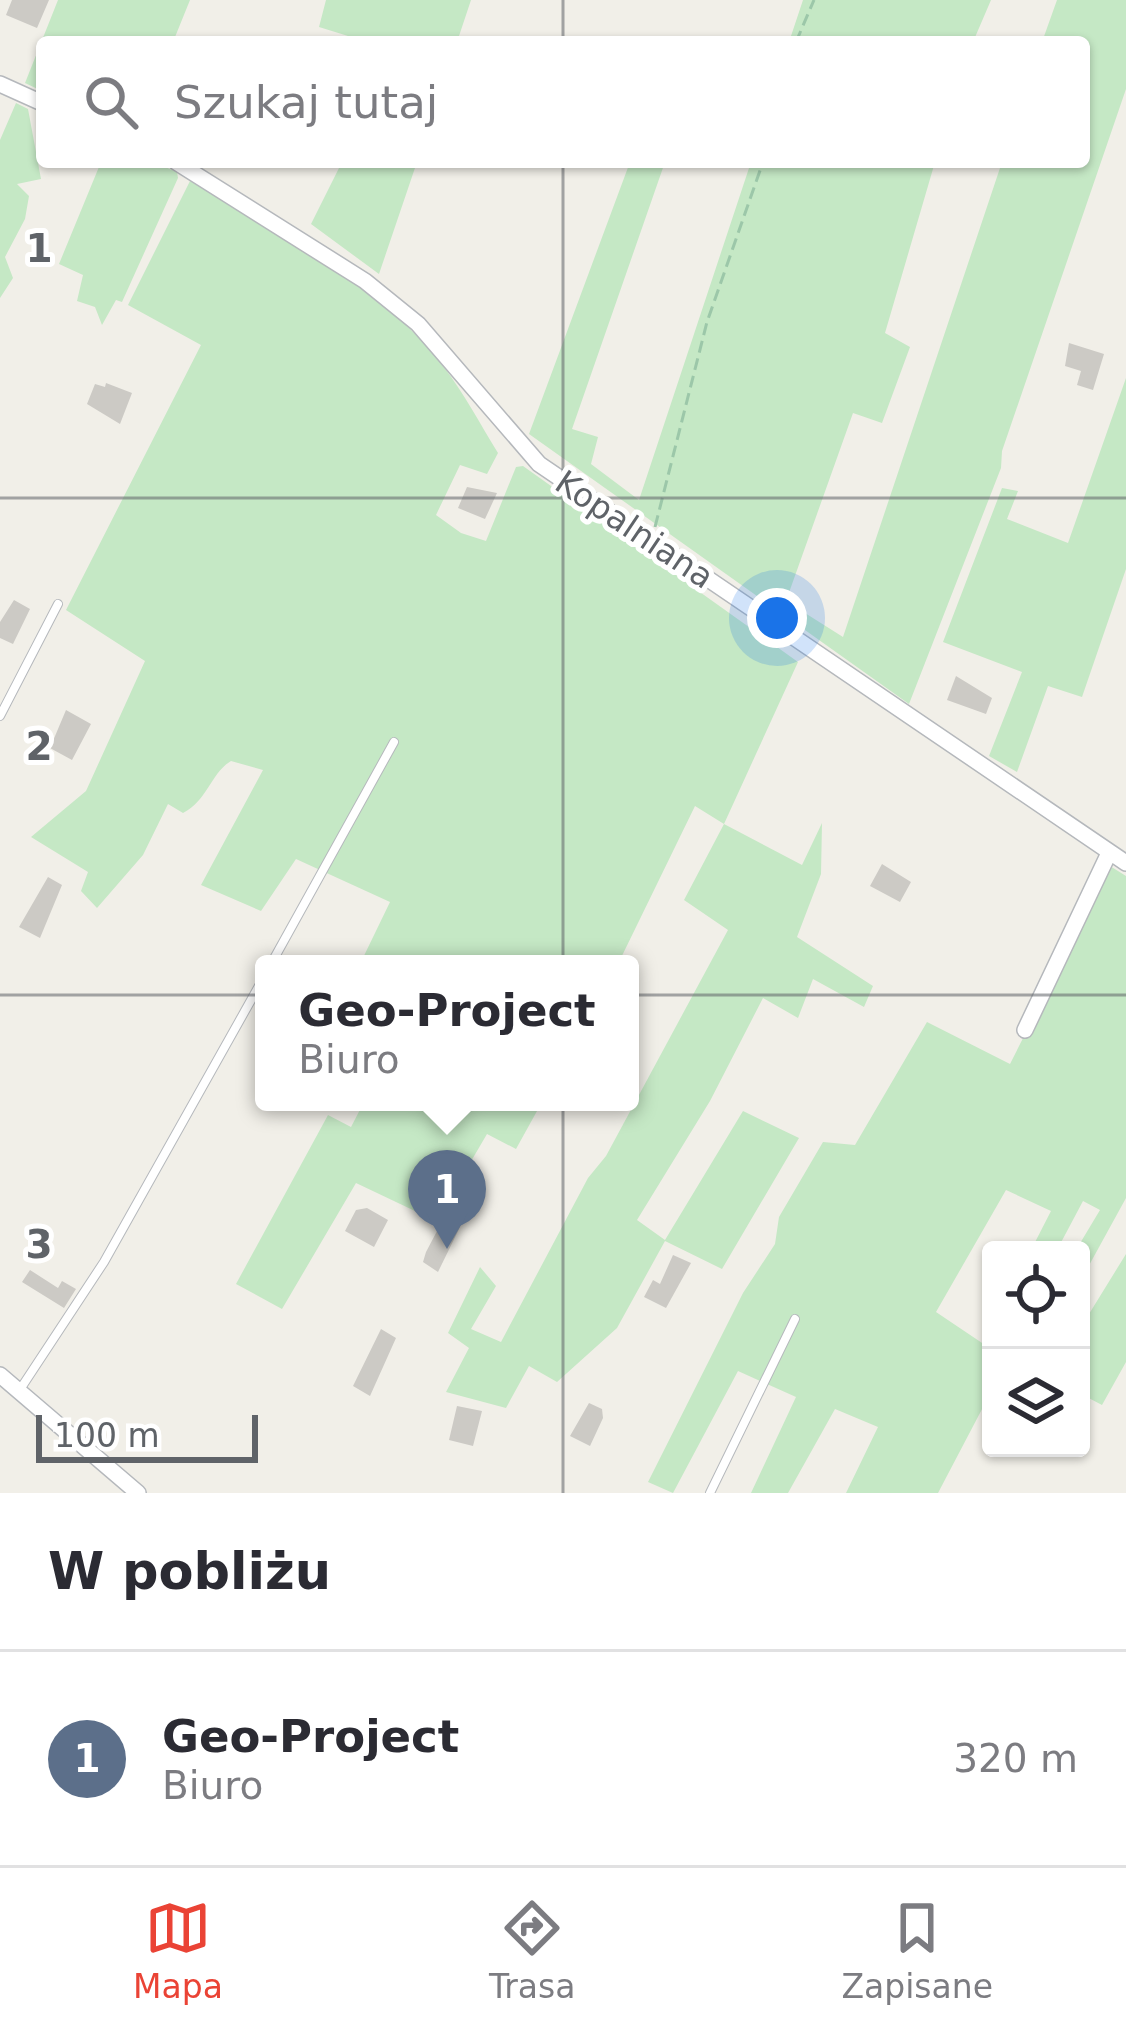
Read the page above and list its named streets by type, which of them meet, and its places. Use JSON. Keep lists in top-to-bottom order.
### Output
{
  "streets": {
    "street": ["Kopalniana"]
  },
  "scale_bar": "100 m",
  "page": {
    "search": "Szukaj tutaj",
    "popup": ["Geo-Project", "Biuro"],
    "pins": "1",
    "scale": "100 m",
    "heading": "W pobliżu",
    "list": [
      {
        "mark": "1",
        "name": "Geo-Project",
        "note": "Biuro",
        "value": "320 m"
      }
    ],
    "nav": ["Mapa", "Trasa", "Zapisane"]
  },
  "grid": {
    "rows": ["1", "2", "3"]
  }
}
